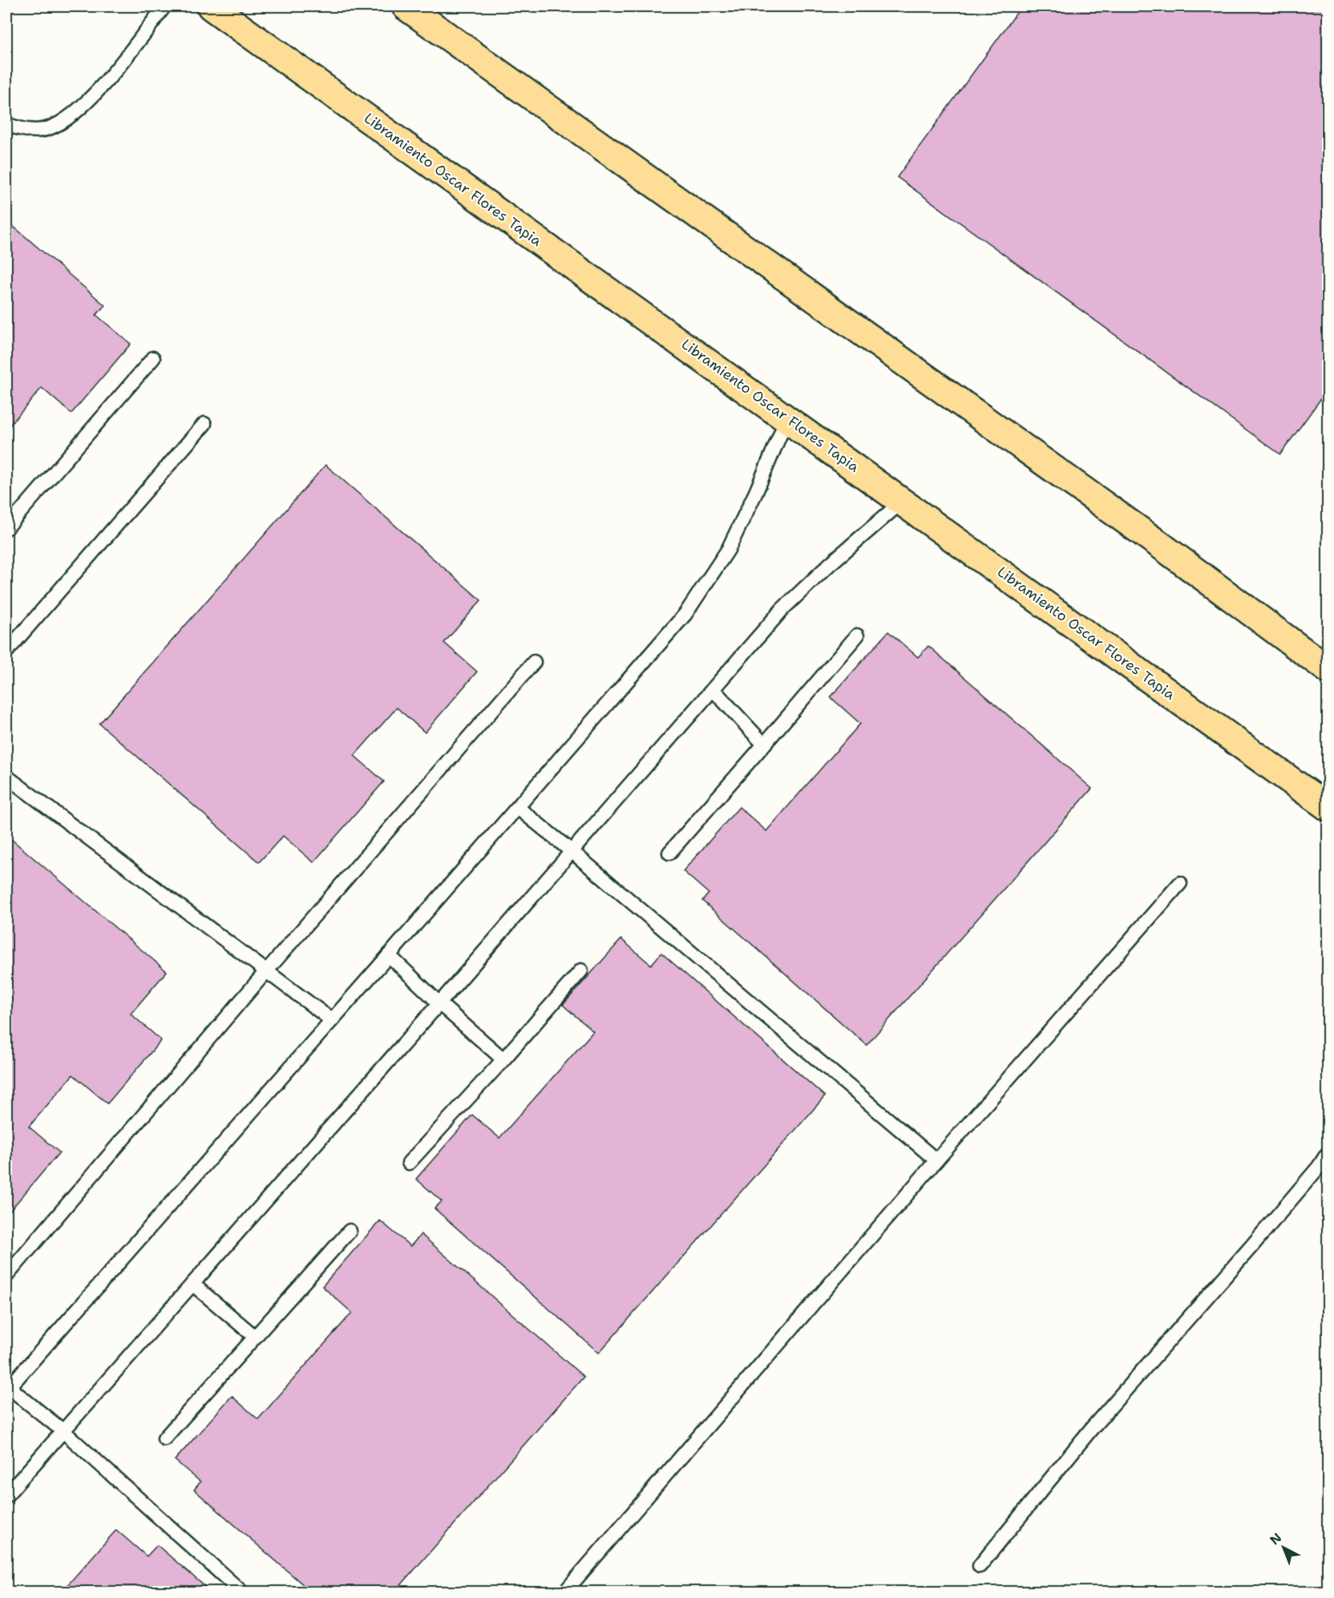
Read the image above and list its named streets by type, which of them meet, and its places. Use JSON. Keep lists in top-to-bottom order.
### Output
{
  "streets": {
    "highway": ["Libramiento Oscar Flores Tapia"]
  },
  "north": "top left"
}
